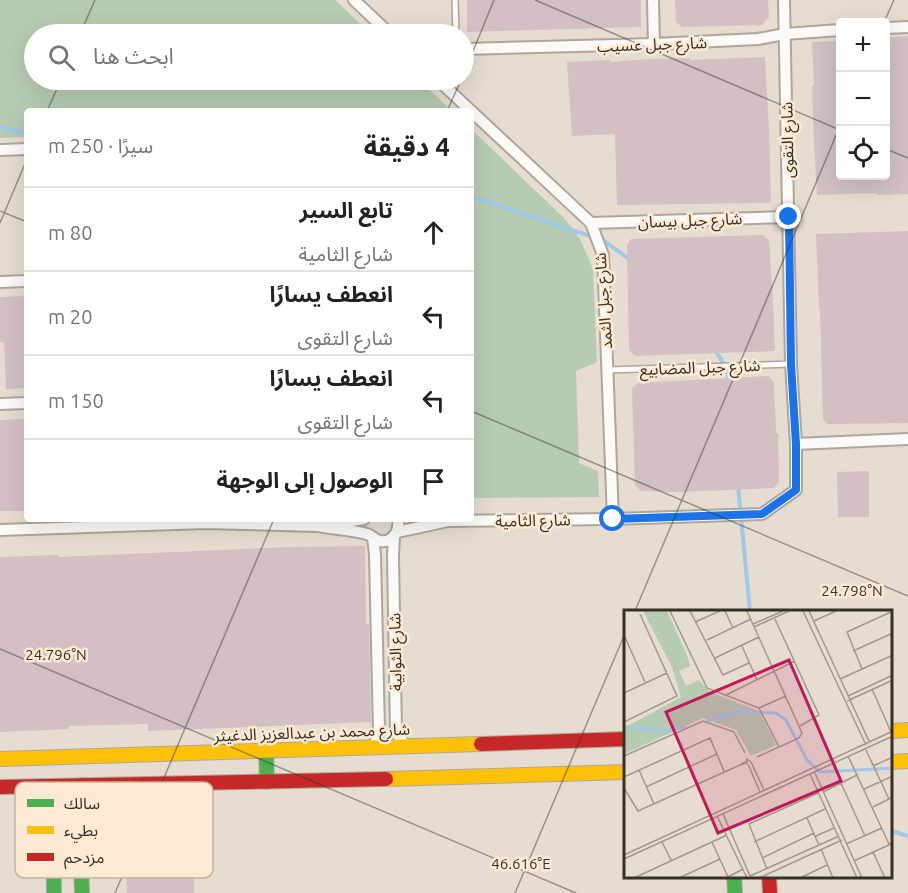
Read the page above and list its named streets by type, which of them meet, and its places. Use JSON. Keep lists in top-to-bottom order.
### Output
{
  "streets": {
    "street": [
      "شارع جبل عسيب",
      "شارع التقوى",
      "شارع جبل بيسان",
      "شارع جبل الثمد",
      "شارع الثامية",
      "شارع الثوابية",
      "شارع محمد بن عبدالعزيز الدغيثر"
    ],
    "lane": ["شارع جبل المضابيع"]
  },
  "crossings": [
    ["شارع جبل عسيب", "شارع التقوى"],
    ["شارع التقوى", "شارع جبل بيسان"],
    ["شارع التقوى", "شارع جبل المضابيع"],
    ["شارع التقوى", "شارع الثامية"],
    ["شارع جبل بيسان", "شارع جبل الثمد"],
    ["شارع جبل الثمد", "شارع جبل المضابيع"],
    ["شارع جبل الثمد", "شارع الثامية"],
    ["شارع الثامية", "شارع الثوابية"],
    ["شارع الثوابية", "شارع محمد بن عبدالعزيز الدغيثر"]
  ],
  "legend": ["سالك", "بطيء", "مزدحم"],
  "page": {
    "map_buttons": ["+", "−"],
    "search": "ابحث هنا",
    "heading": ["4 دقيقة", "سيرًا · 250 m"],
    "list": [
      ["تابع السير", "شارع الثامية", "80 m"],
      ["انعطف يسارًا", "شارع التقوى", "20 m"],
      ["انعطف يسارًا", "شارع التقوى", "150 m"],
      "الوصول إلى الوجهة"
    ]
  },
  "coordinates": ["24.798°N", "24.796°N", "46.616°E"]
}
